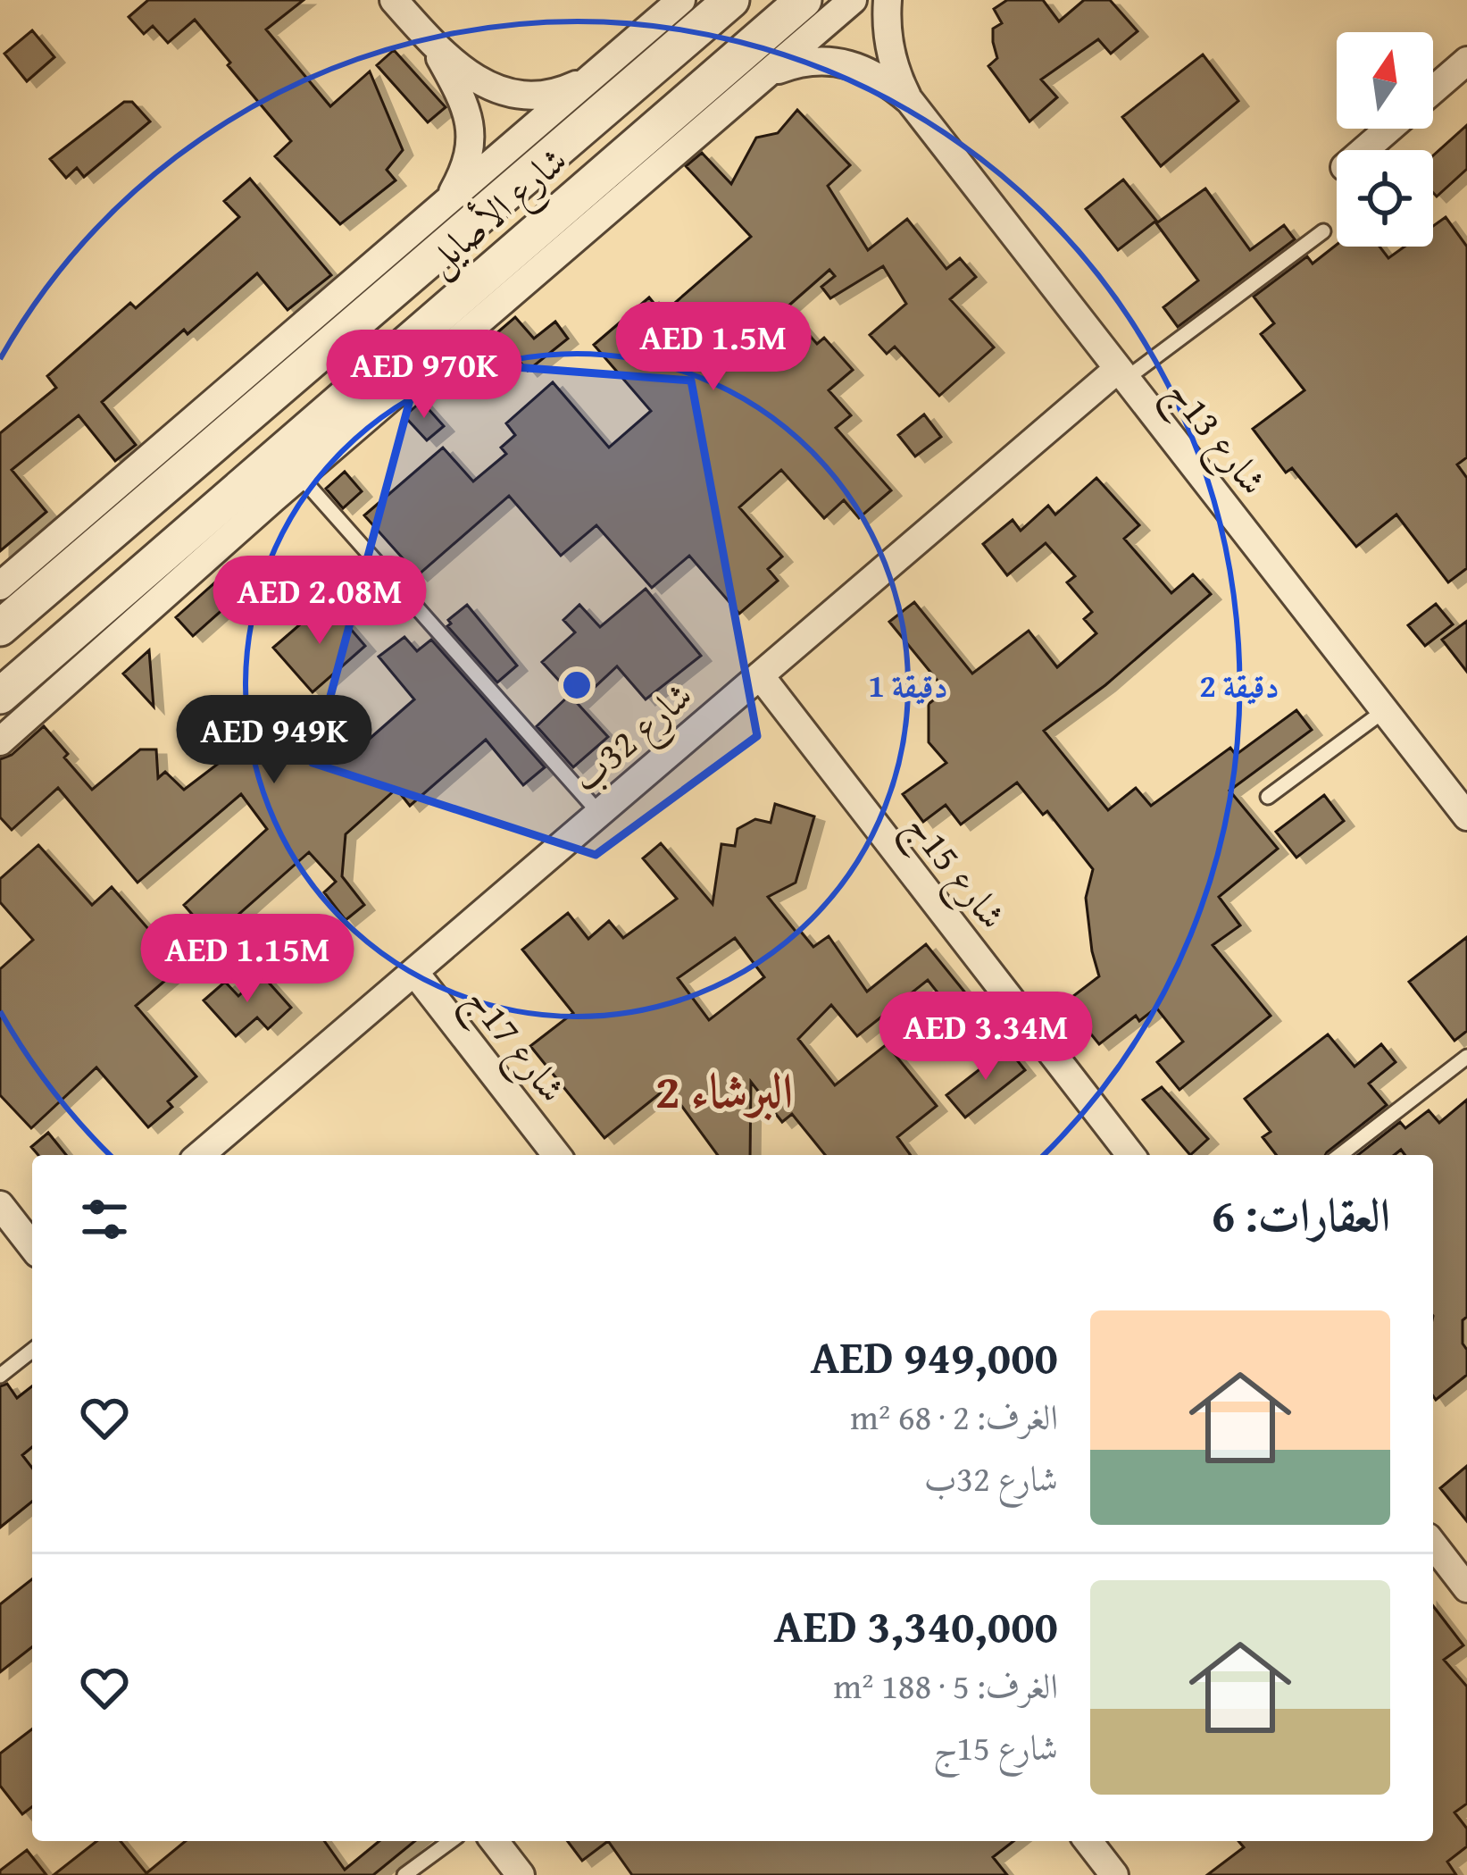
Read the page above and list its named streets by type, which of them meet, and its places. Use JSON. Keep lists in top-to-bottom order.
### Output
{
  "streets": {
    "street": [
      "شارع الأصايل",
      "شارع 13ج",
      "شارع 32ب",
      "شارع 15ج",
      "شارع 17ج"
    ]
  },
  "crossings": [
    ["شارع 13ج", "شارع 32ب"],
    ["شارع 32ب", "شارع 15ج"],
    ["شارع 32ب", "شارع 17ج"]
  ],
  "districts": ["البرشاء 2"],
  "north": "top",
  "page": {
    "price": [
      "AED 1.5M",
      "AED 970K",
      "AED 2.08M",
      "AED 949K",
      "AED 1.15M",
      "AED 3.34M"
    ],
    "heading": "العقارات: 6",
    "list": [
      {
        "name": "AED 949,000",
        "note": "الغرف: 2 · 68 m² · شارع 32ب"
      },
      {
        "name": "AED 3,340,000",
        "note": "الغرف: 5 · 188 m² · شارع 15ج"
      }
    ]
  },
  "rings": ["1 دقيقة", "2 دقيقة"]
}
